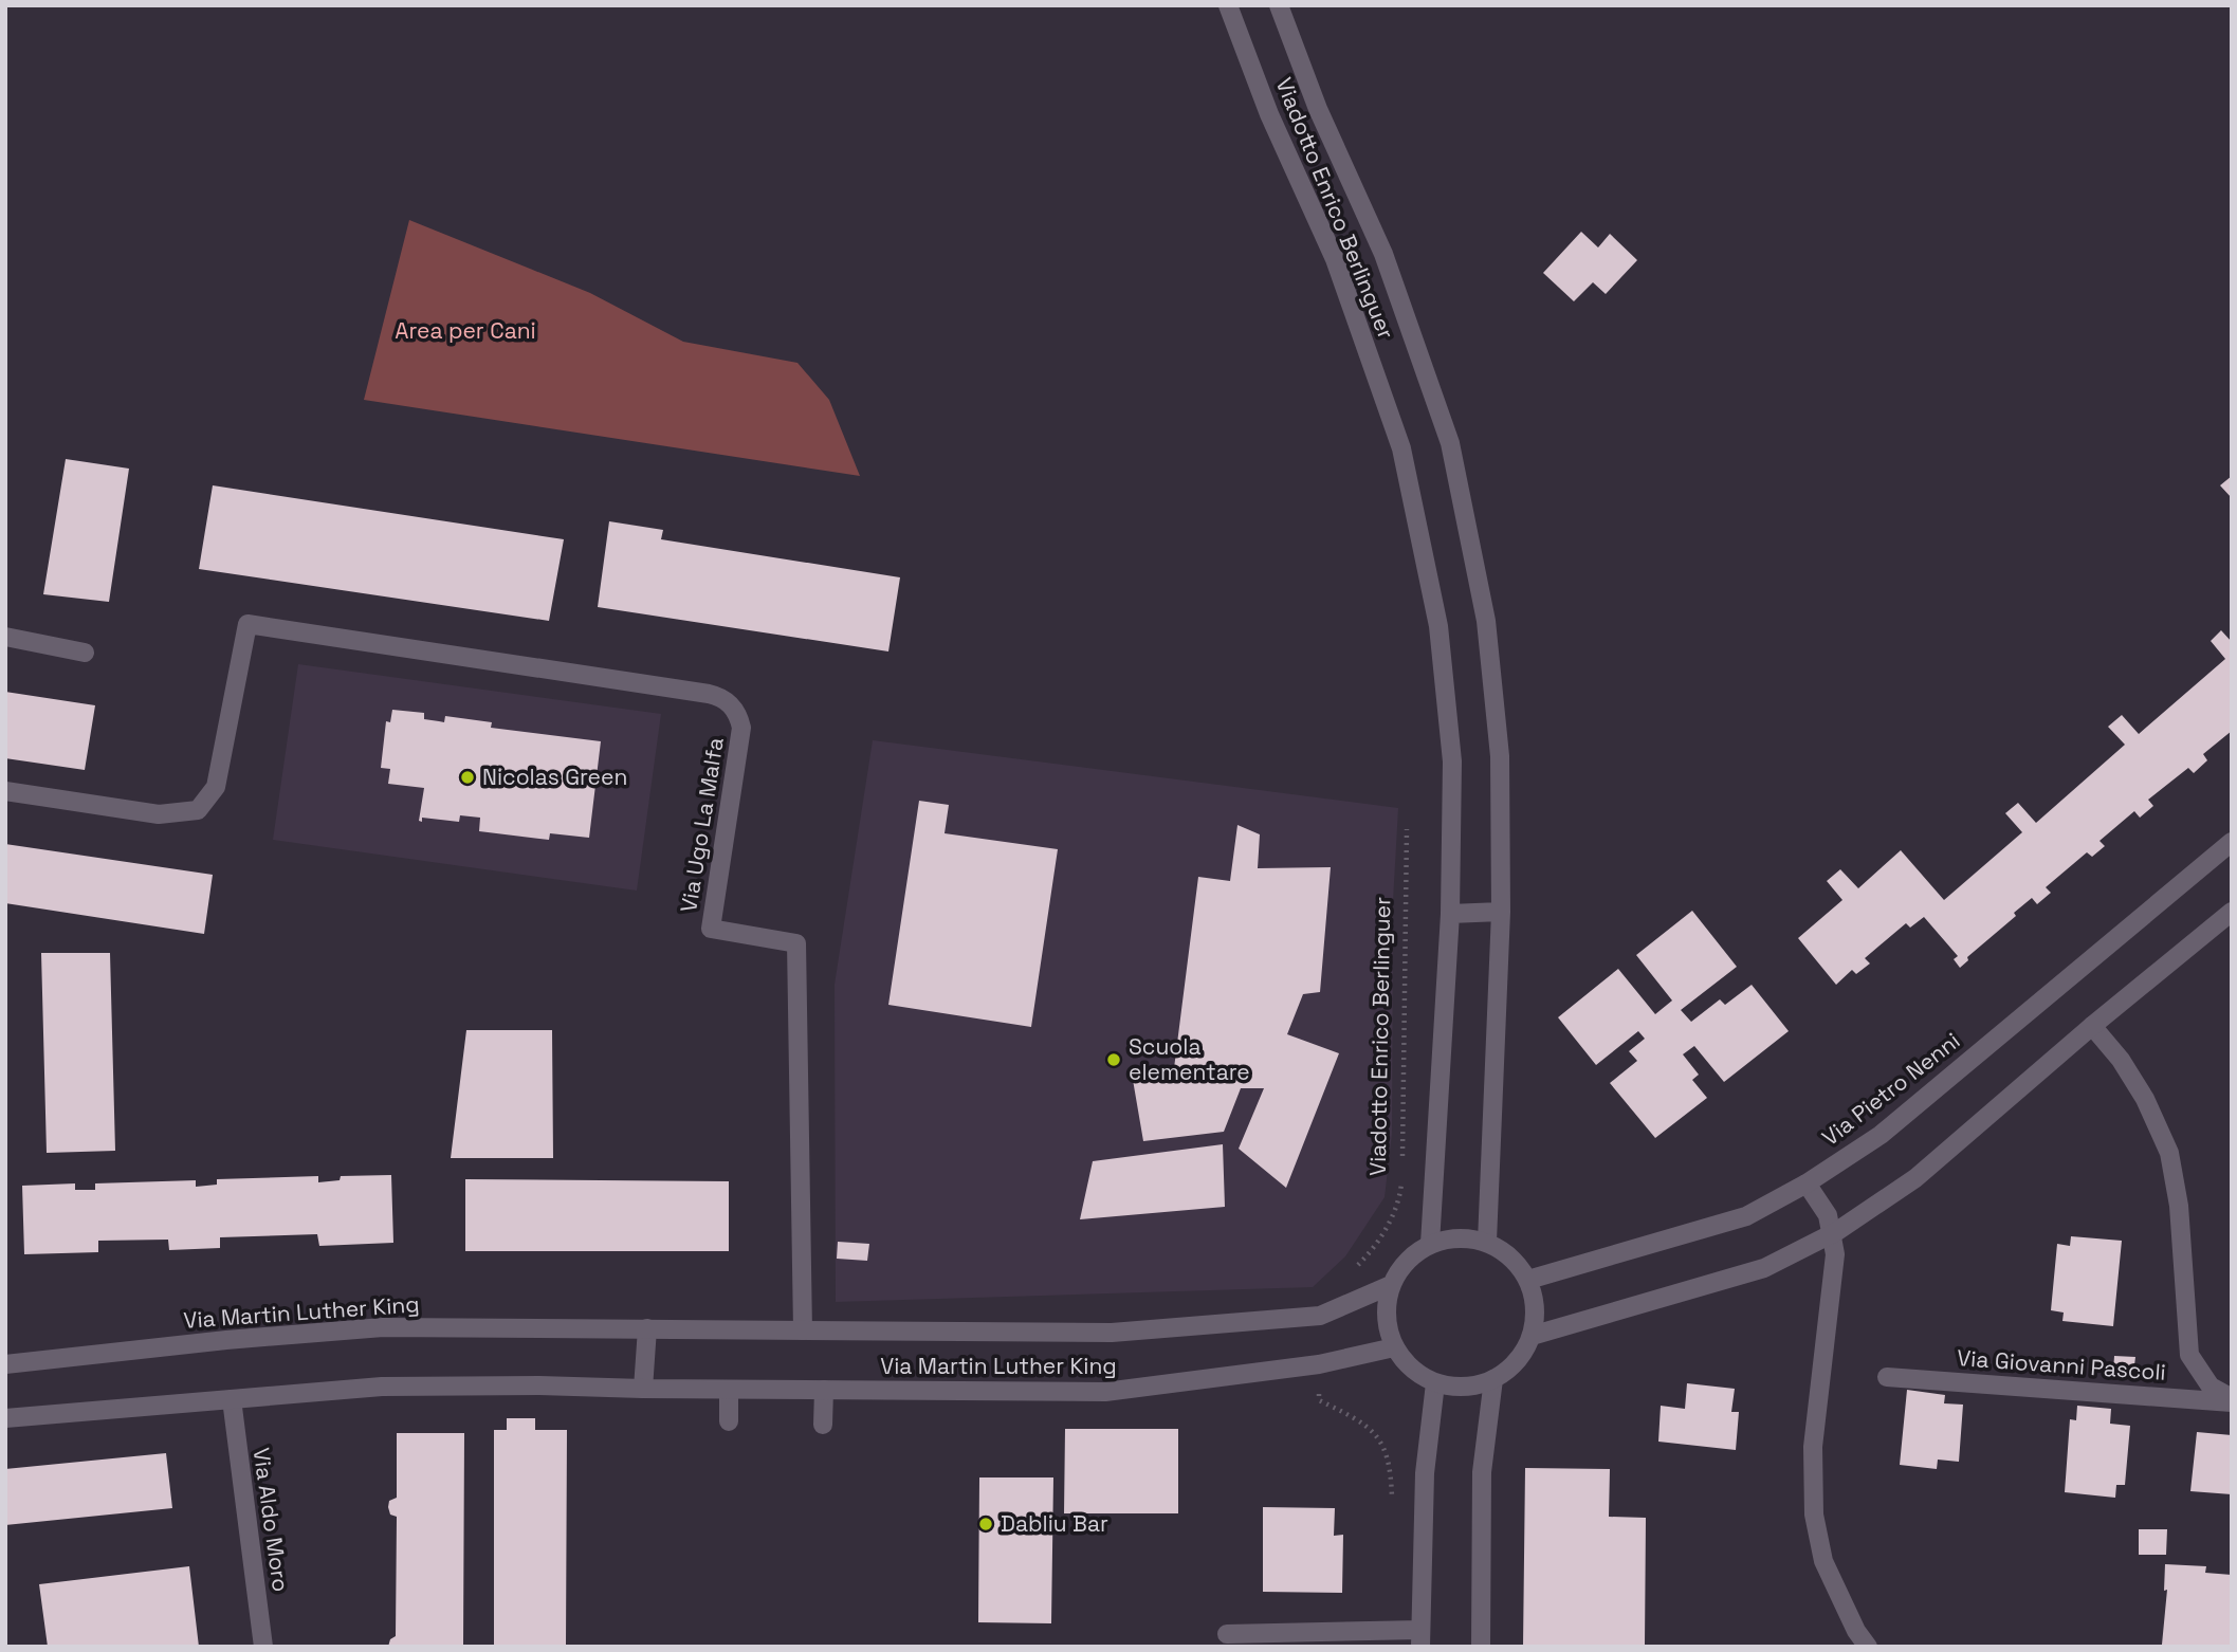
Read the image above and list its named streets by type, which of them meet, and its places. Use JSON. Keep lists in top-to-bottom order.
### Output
{
  "streets": {
    "street": [
      "Viadotto Enrico Berlinguer",
      "Via Ugo La Malfa",
      "Via Pietro Nenni",
      "Via Martin Luther King",
      "Via Giovanni Pascoli",
      "Via Aldo Moro"
    ]
  },
  "crossings": [
    ["Viadotto Enrico Berlinguer", "Via Pietro Nenni"],
    ["Viadotto Enrico Berlinguer", "Via Martin Luther King"],
    ["Via Ugo La Malfa", "Via Martin Luther King"],
    ["Via Pietro Nenni", "Via Martin Luther King"],
    ["Via Martin Luther King", "Via Aldo Moro"]
  ],
  "parks": ["Area per Cani"],
  "places": ["Nicolas Green", "Scuola elementare", "Dabliu Bar"]
}
